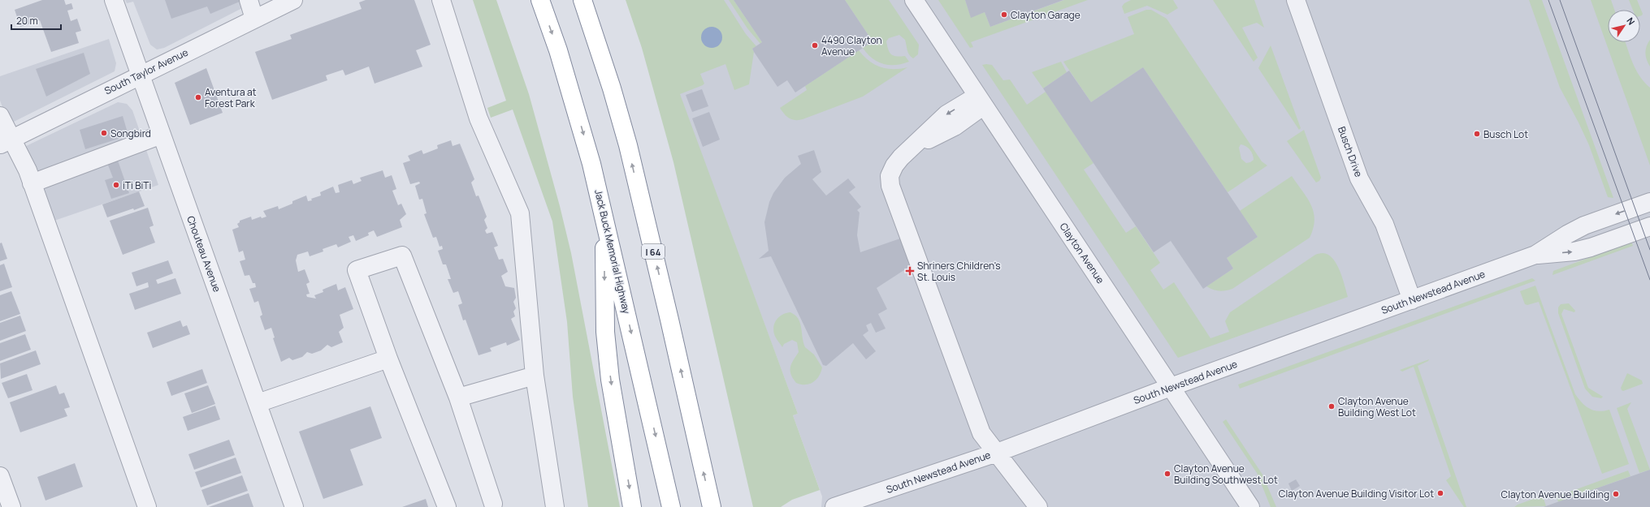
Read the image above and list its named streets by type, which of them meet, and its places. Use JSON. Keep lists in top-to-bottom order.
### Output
{
  "streets": {
    "highway": ["Jack Buck Memorial Highway", "I 64"],
    "street": [
      "South Taylor Avenue",
      "Busch Drive",
      "Clayton Avenue",
      "Chouteau Avenue",
      "South Newstead Avenue"
    ]
  },
  "crossings": [
    ["South Taylor Avenue", "Chouteau Avenue"],
    ["Busch Drive", "South Newstead Avenue"],
    ["Clayton Avenue", "South Newstead Avenue"]
  ],
  "places": {
    "other": [
      "Clayton Garage",
      "4490 Clayton Avenue",
      "Aventura at Forest Park",
      "Songbird",
      "Busch Lot",
      "iTi BiTi",
      "Clayton Avenue Building West Lot",
      "Clayton Avenue Building Southwest Lot",
      "Clayton Avenue Building Visitor Lot",
      "Clayton Avenue Building"
    ],
    "health": ["Shriners Children's St. Louis"]
  },
  "scale_bar": "20 m",
  "north": "top right"
}
